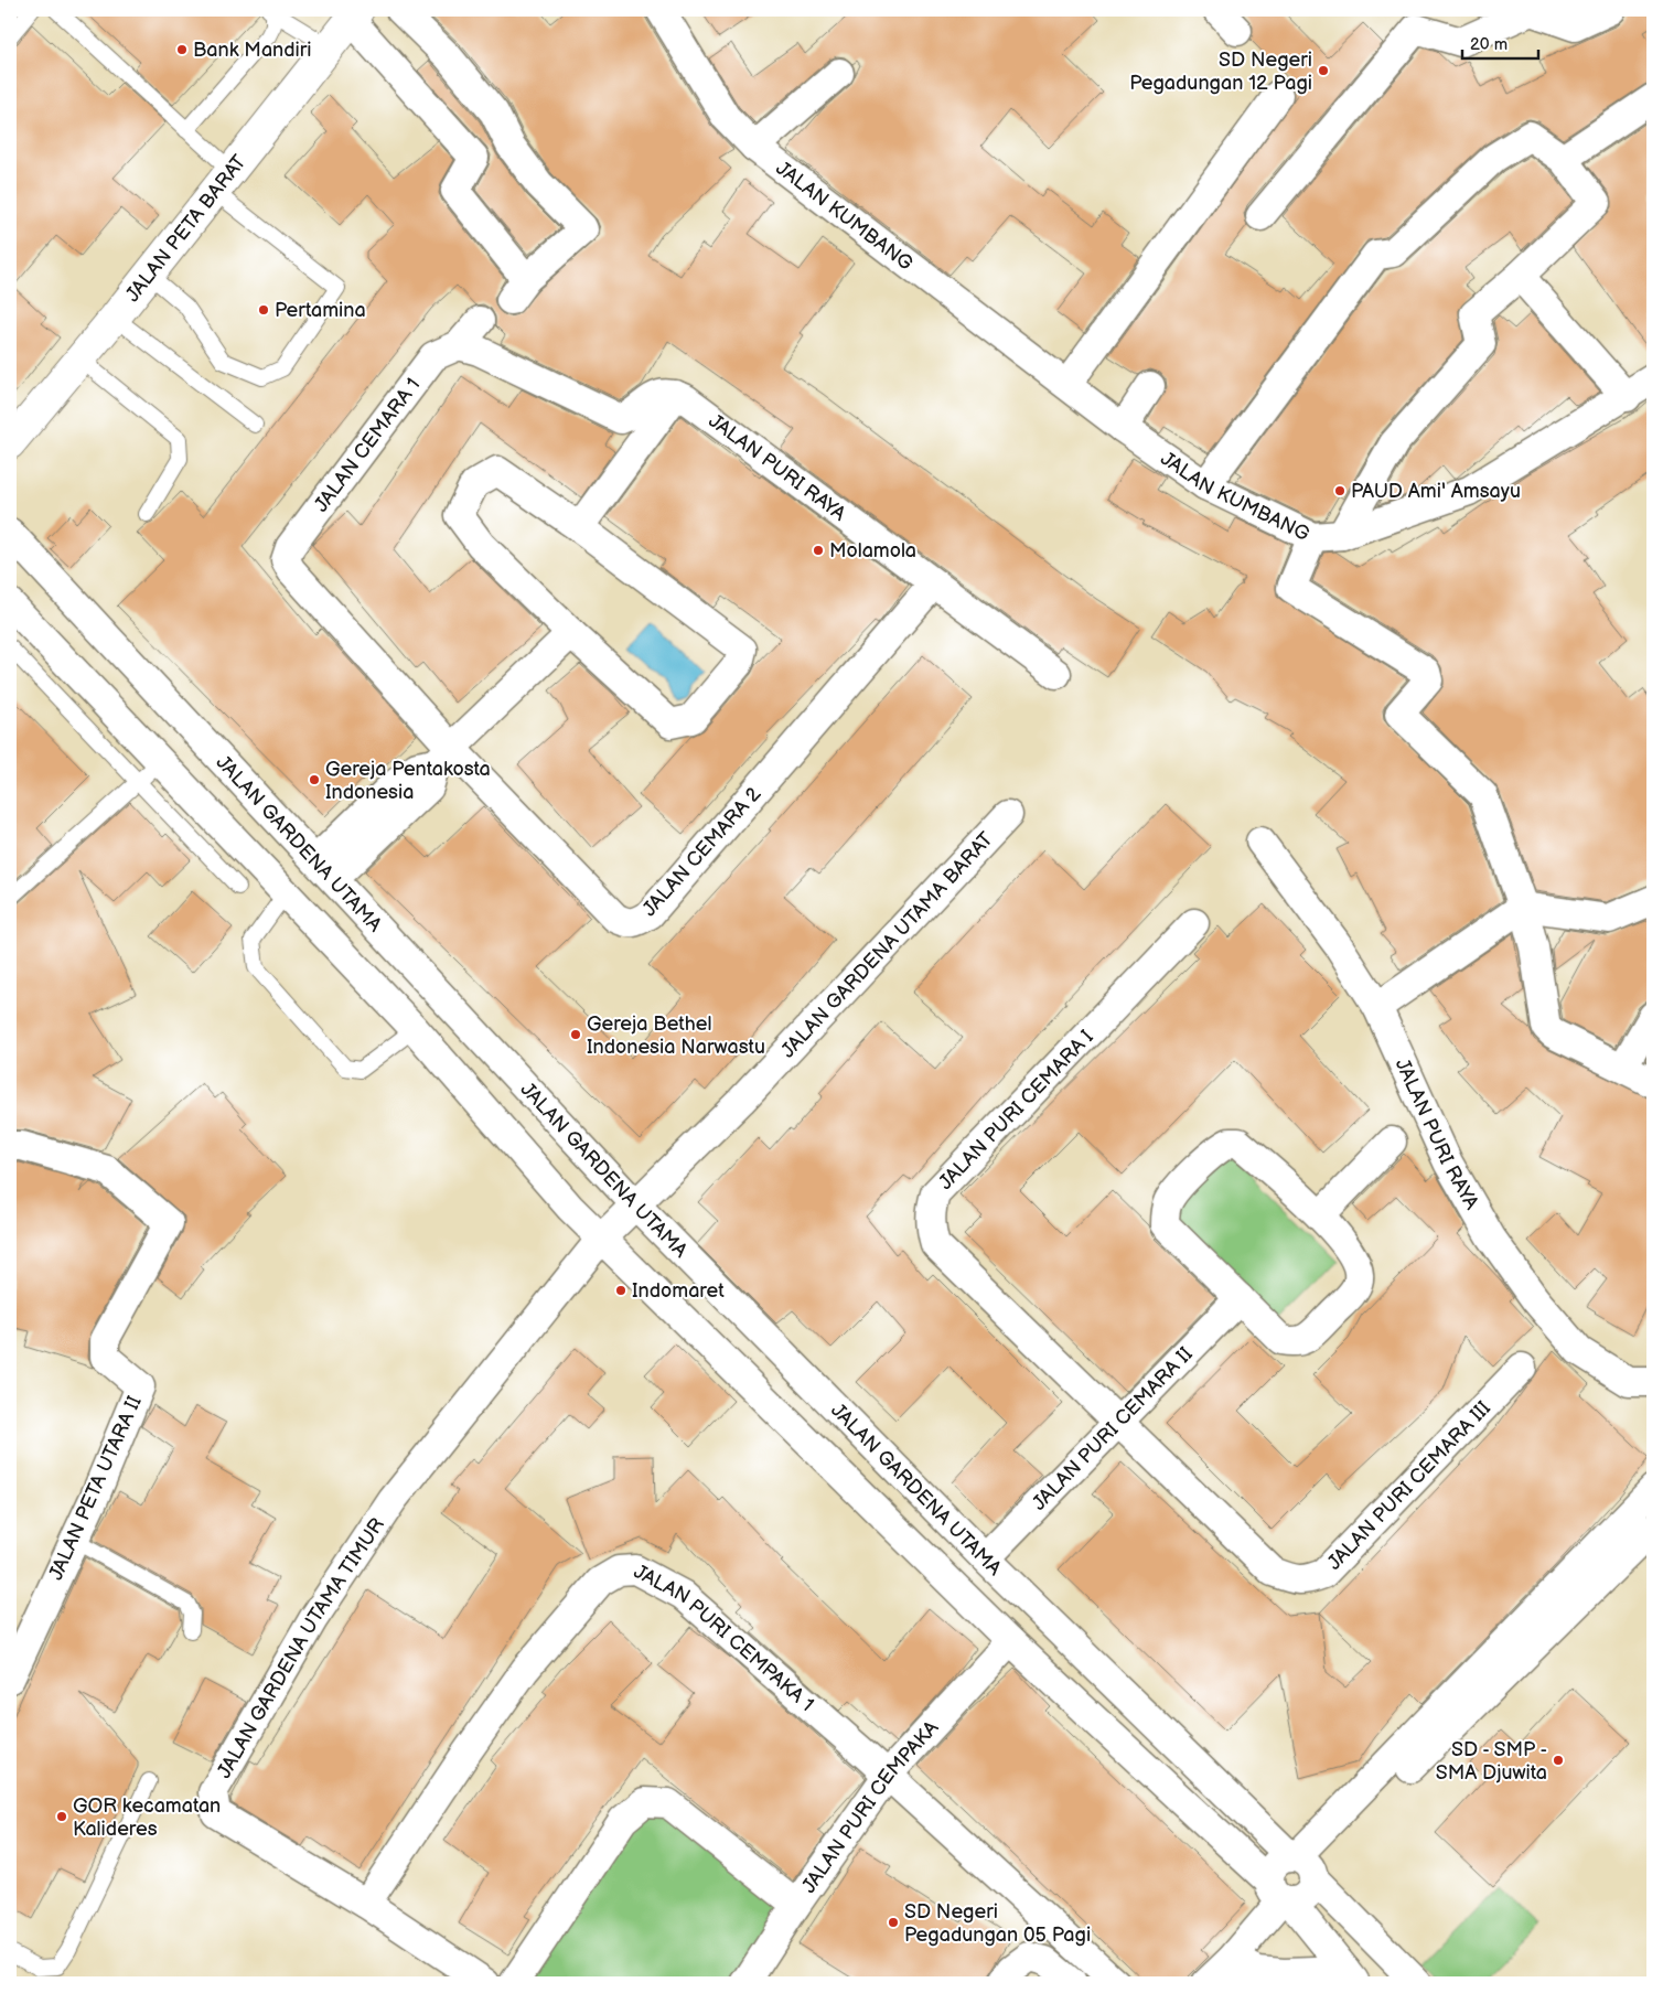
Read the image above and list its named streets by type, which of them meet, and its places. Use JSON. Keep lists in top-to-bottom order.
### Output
{
  "streets": {
    "main road": ["JALAN PETA BARAT"],
    "street": [
      "JALAN KUMBANG",
      "JALAN CEMARA 1",
      "JALAN PURI RAYA",
      "JALAN GARDENA UTAMA",
      "JALAN CEMARA 2",
      "JALAN GARDENA UTAMA BARAT",
      "JALAN PURI CEMARA I",
      "JALAN PURI CEMARA II",
      "JALAN PURI CEMARA III",
      "JALAN PETA UTARA II",
      "JALAN PURI CEMPAKA 1",
      "JALAN GARDENA UTAMA TIMUR",
      "JALAN PURI CEMPAKA"
    ]
  },
  "crossings": [
    ["JALAN CEMARA 1", "JALAN CEMARA 2"],
    ["JALAN PURI RAYA", "JALAN CEMARA 2"],
    ["JALAN GARDENA UTAMA", "JALAN GARDENA UTAMA BARAT"],
    ["JALAN GARDENA UTAMA", "JALAN PURI CEMARA II"],
    ["JALAN GARDENA UTAMA BARAT", "JALAN GARDENA UTAMA TIMUR"],
    ["JALAN PURI CEMARA I", "JALAN PURI CEMARA II"],
    ["JALAN PURI CEMARA I", "JALAN PURI CEMARA III"],
    ["JALAN PURI CEMARA II", "JALAN PURI CEMARA III"],
    ["JALAN PURI CEMPAKA 1", "JALAN GARDENA UTAMA TIMUR"],
    ["JALAN PURI CEMPAKA 1", "JALAN PURI CEMPAKA"]
  ],
  "places": [
    "Bank Mandiri",
    "SD Negeri Pegadungan 12 Pagi",
    "Pertamina",
    "PAUD Ami' Amsayu",
    "Molamola",
    "Gereja Pentakosta Indonesia",
    "Gereja Bethel Indonesia Narwastu",
    "Indomaret",
    "SD - SMP - SMA Djuwita",
    "GOR kecamatan Kalideres",
    "SD Negeri Pegadungan 05 Pagi"
  ],
  "scale_bar": "20 m"
}
